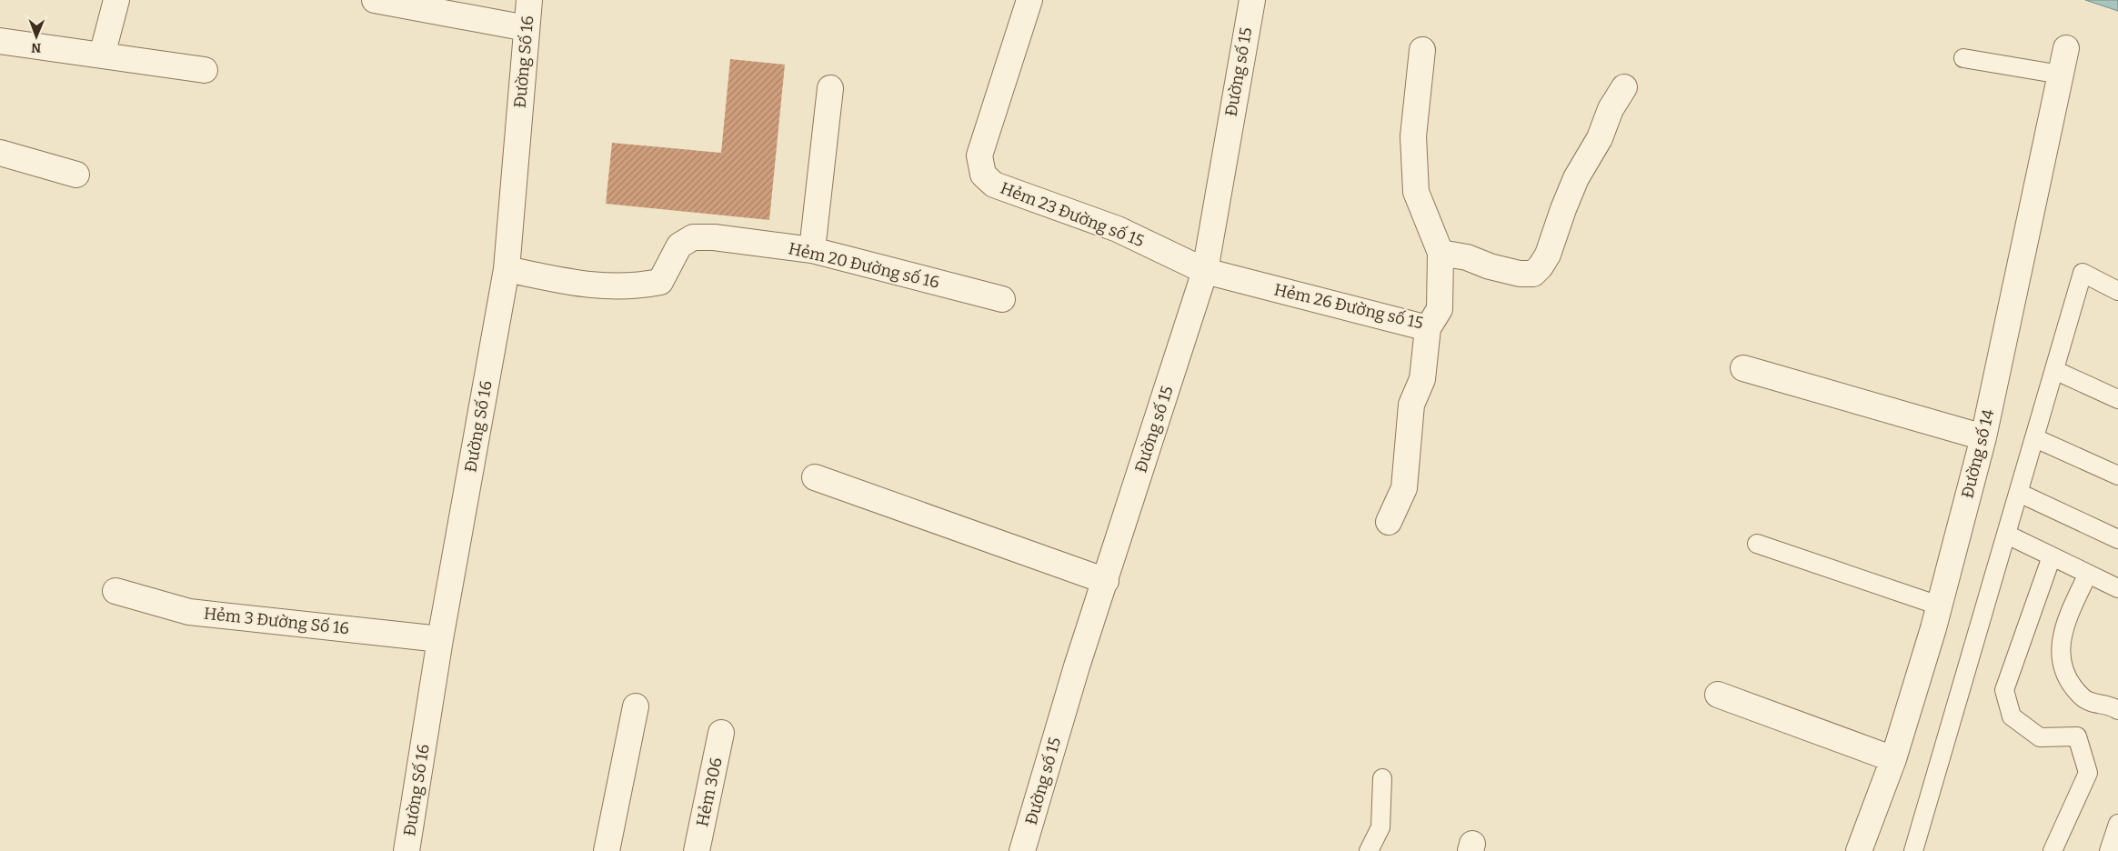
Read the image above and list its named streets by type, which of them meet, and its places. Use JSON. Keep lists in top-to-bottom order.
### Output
{
  "streets": {
    "street": [
      "Đường Số 16",
      "Đường số 15",
      "Hẻm 23 Đường số 15",
      "Hẻm 20 Đường số 16",
      "Hẻm 26 Đường số 15",
      "Đường số 14",
      "Hẻm 3 Đường Số 16",
      "Hẻm 306"
    ]
  },
  "crossings": [
    ["Đường Số 16", "Hẻm 20 Đường số 16"],
    ["Đường Số 16", "Hẻm 3 Đường Số 16"],
    ["Đường số 15", "Hẻm 23 Đường số 15"],
    ["Đường số 15", "Hẻm 26 Đường số 15"],
    ["Hẻm 23 Đường số 15", "Hẻm 26 Đường số 15"]
  ],
  "north": "bottom"
}
